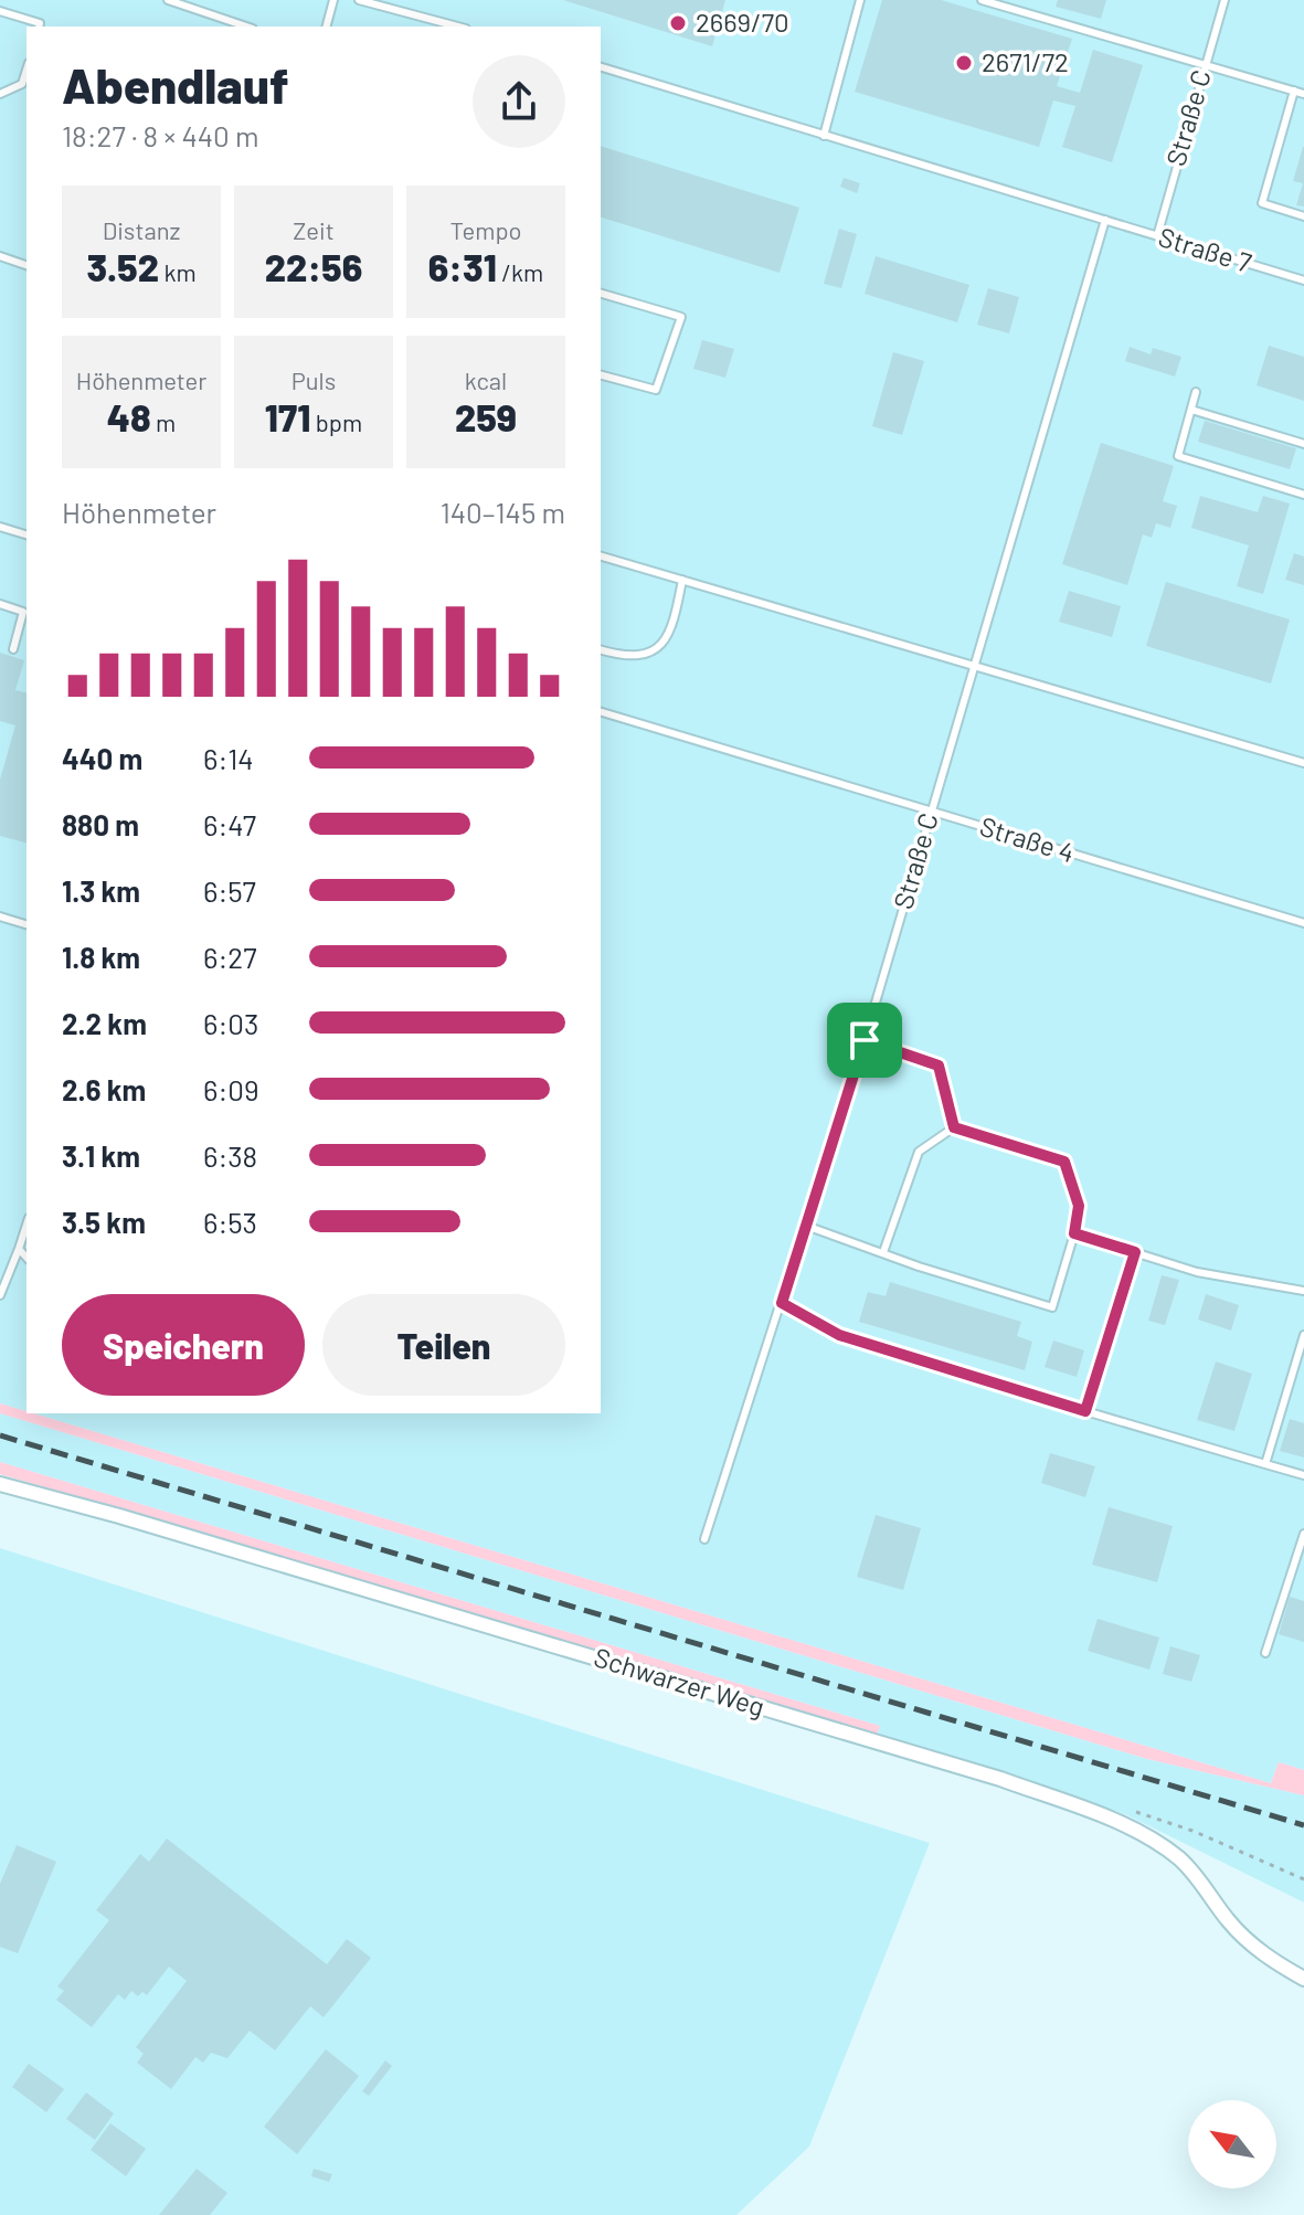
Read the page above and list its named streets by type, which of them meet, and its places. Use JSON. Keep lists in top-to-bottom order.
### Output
{
  "streets": {
    "street": ["Schwarzer Weg"],
    "lane": ["Straße C", "Straße 7", "Straße 4"]
  },
  "crossings": [
    ["Straße C", "Straße 7"],
    ["Straße C", "Straße 4"]
  ],
  "places": ["2669/70", "2671/72"],
  "north": "top left",
  "page": {
    "heading": ["Abendlauf", "18:27 · 8 × 440 m"],
    "stats": [
      ["Distanz", "3.52 km"],
      ["Zeit", "22:56"],
      ["Tempo", "6:31 /km"],
      ["Höhenmeter", "48 m"],
      ["Puls", "171 bpm"],
      ["kcal", "259"]
    ],
    "chart": ["Höhenmeter", "140–145 m"],
    "list": [
      {
        "name": "440 m",
        "note": "6:14"
      },
      {
        "name": "880 m",
        "note": "6:47"
      },
      {
        "name": "1.3 km",
        "note": "6:57"
      },
      {
        "name": "1.8 km",
        "note": "6:27"
      },
      {
        "name": "2.2 km",
        "note": "6:03"
      },
      {
        "name": "2.6 km",
        "note": "6:09"
      },
      {
        "name": "3.1 km",
        "note": "6:38"
      },
      {
        "name": "3.5 km",
        "note": "6:53"
      }
    ],
    "buttons": ["Speichern", "Teilen"]
  }
}
